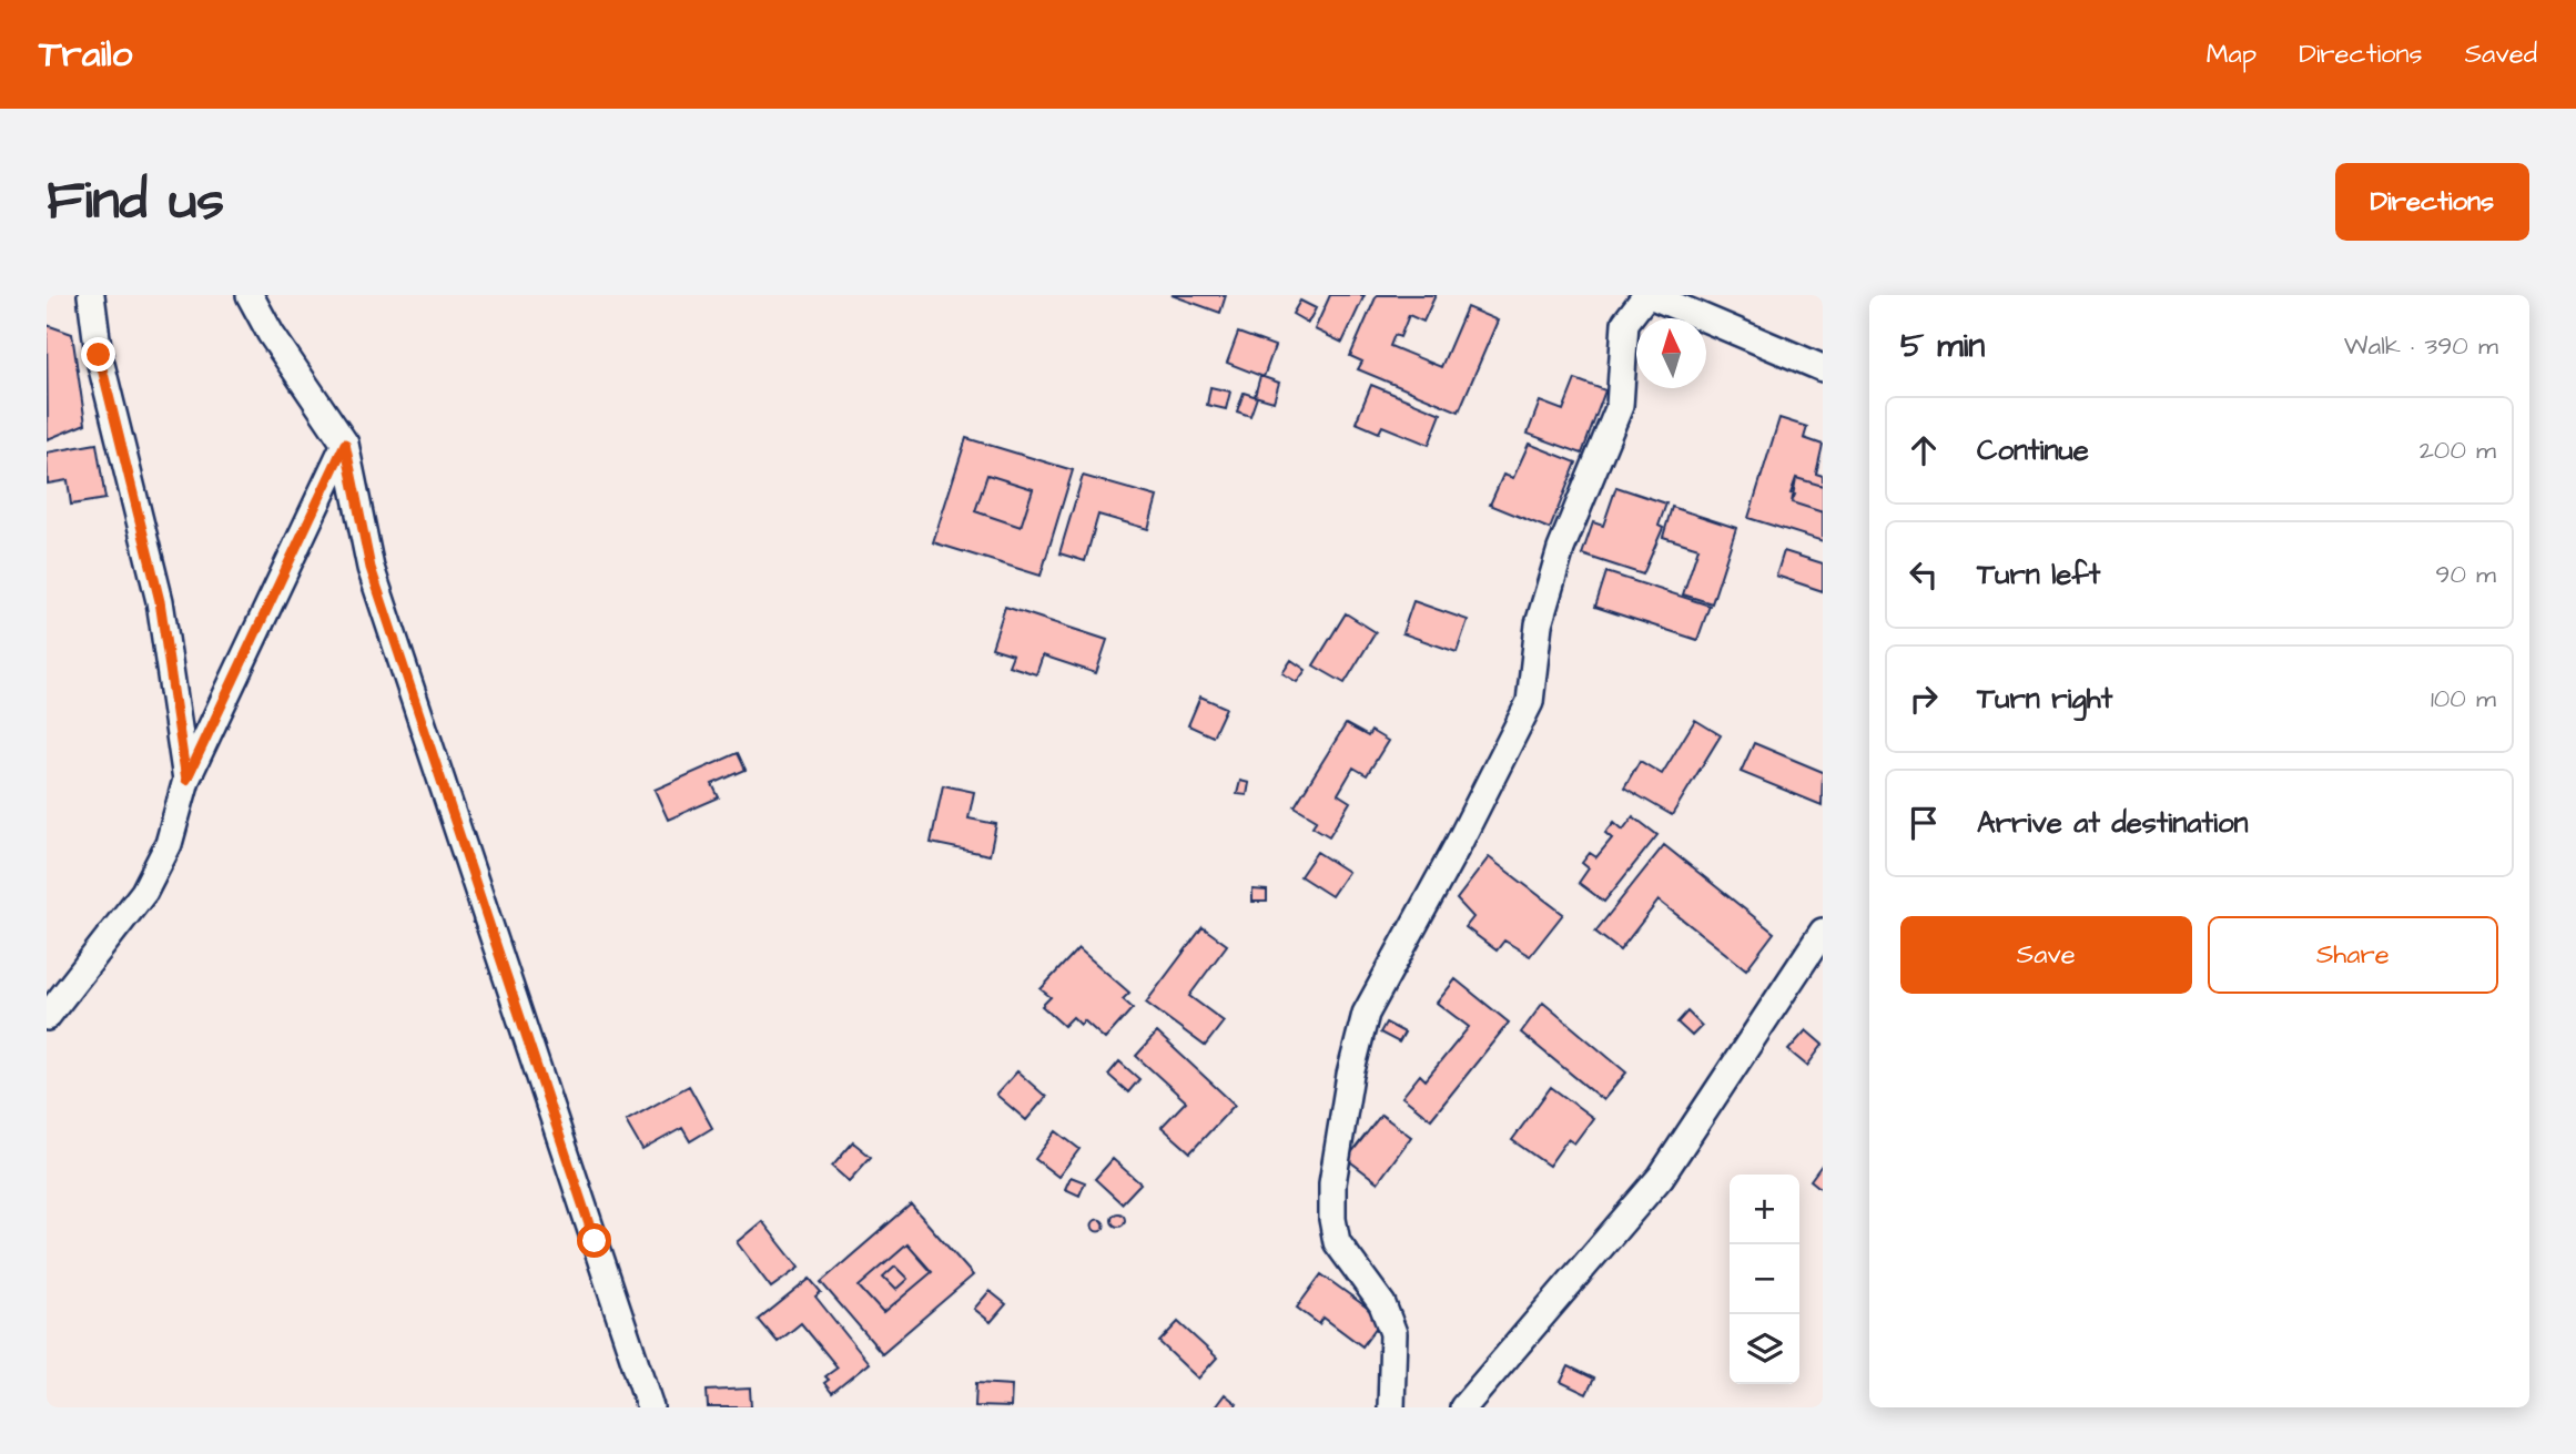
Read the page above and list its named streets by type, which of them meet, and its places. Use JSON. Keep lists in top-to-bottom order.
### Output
{
  "north": "top",
  "page": {
    "header": "Trailo",
    "nav": ["Map", "Directions", "Saved"],
    "buttons": [
      "Directions",
      ["Save", "Share"]
    ],
    "title": "Find us",
    "heading": ["5 min", "Walk · 390 m"],
    "list": [
      ["Continue", "200 m"],
      ["Turn left", "90 m"],
      ["Turn right", "100 m"],
      "Arrive at destination"
    ],
    "map_buttons": ["+", "−"]
  }
}
